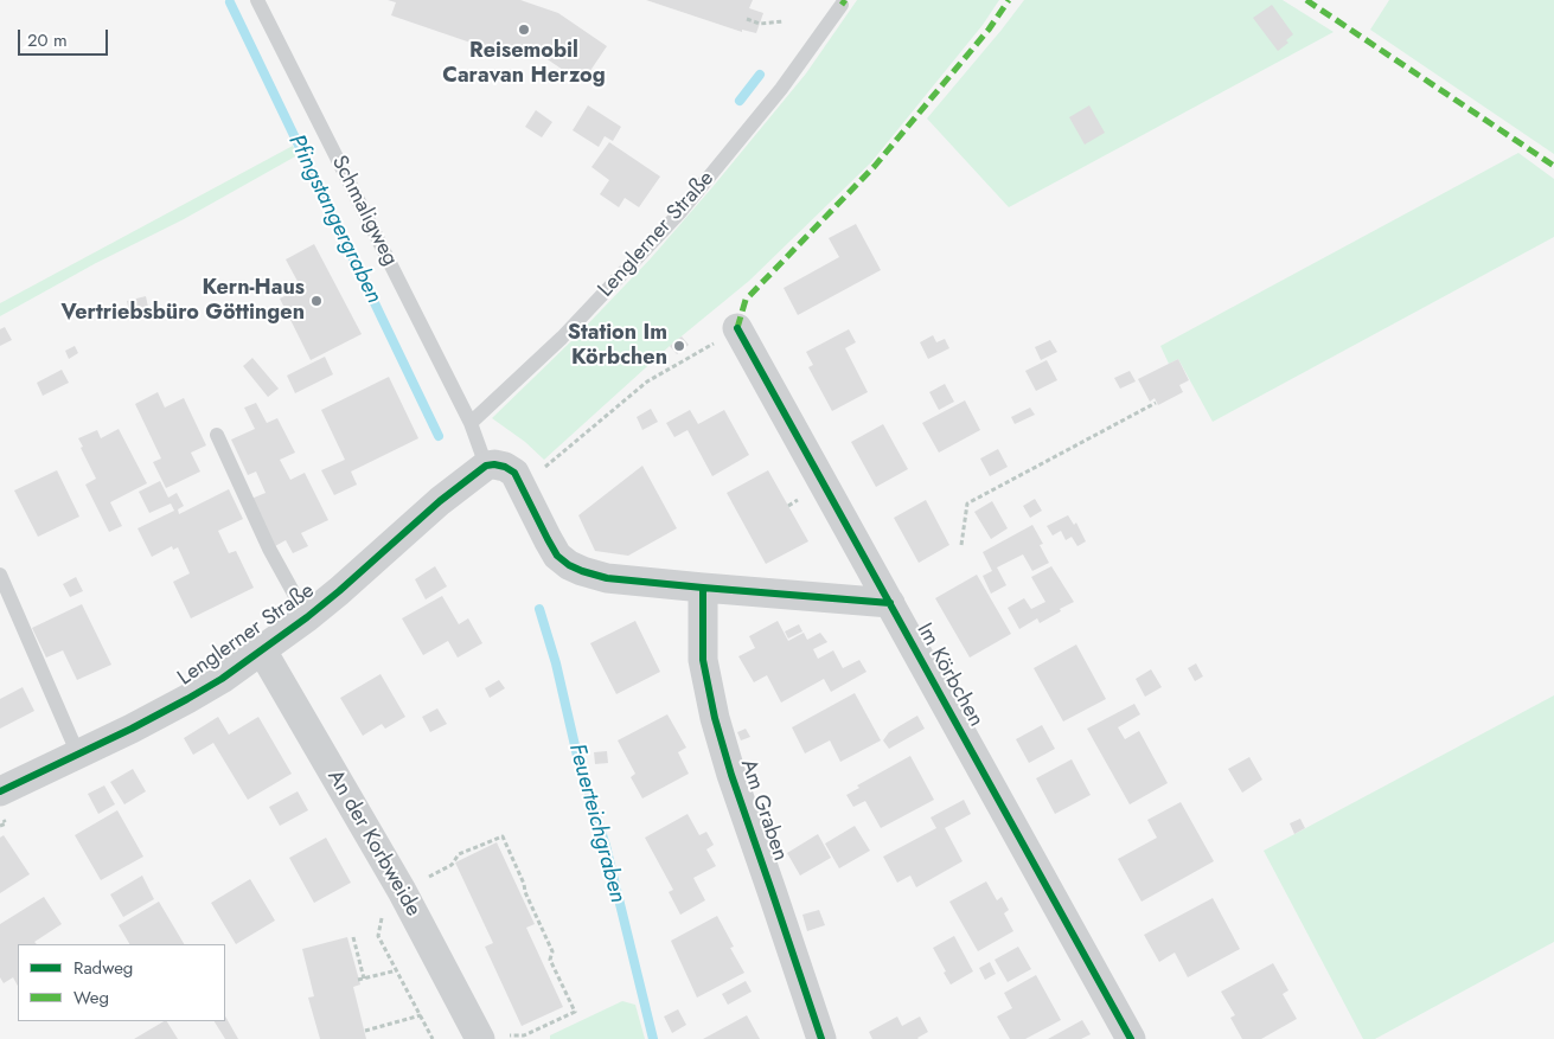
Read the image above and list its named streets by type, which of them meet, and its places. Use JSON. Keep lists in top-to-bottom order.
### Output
{
  "streets": {
    "street": [
      "Lenglerner Straße",
      "Im Körbchen",
      "Am Graben",
      "An der Korbweide"
    ],
    "lane": ["Schmaligweg"]
  },
  "crossings": [
    ["Schmaligweg", "Lenglerner Straße"],
    ["Lenglerner Straße", "An der Korbweide"]
  ],
  "water": ["Pfingstangergraben", "Feuerteichgraben"],
  "places": ["Reisemobil Caravan Herzog", "Kern-Haus Vertriebsbüro Göttingen", "Station Im Körbchen"],
  "legend": ["Radweg", "Weg"],
  "scale_bar": "20 m"
}
